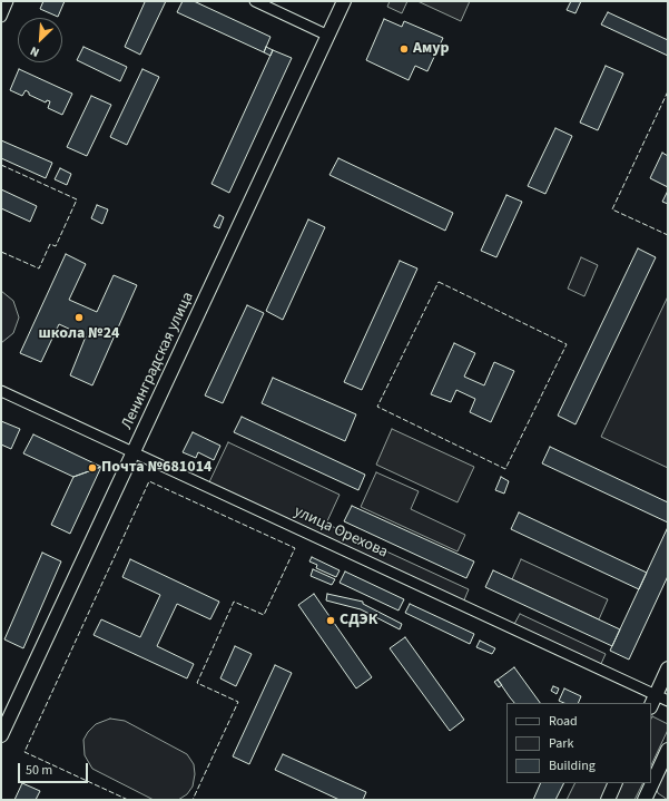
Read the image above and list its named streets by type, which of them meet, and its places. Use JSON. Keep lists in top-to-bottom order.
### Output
{
  "streets": {
    "main road": ["Ленинградская улица"],
    "street": ["улица Орехова"]
  },
  "crossings": [
    ["Ленинградская улица", "улица Орехова"]
  ],
  "places": [
    "Амур",
    "школа №24",
    "Почта №681014",
    "СДЭК"
  ],
  "legend": ["Road", "Park", "Building"],
  "scale_bar": "50 m",
  "north": "bottom left"
}
